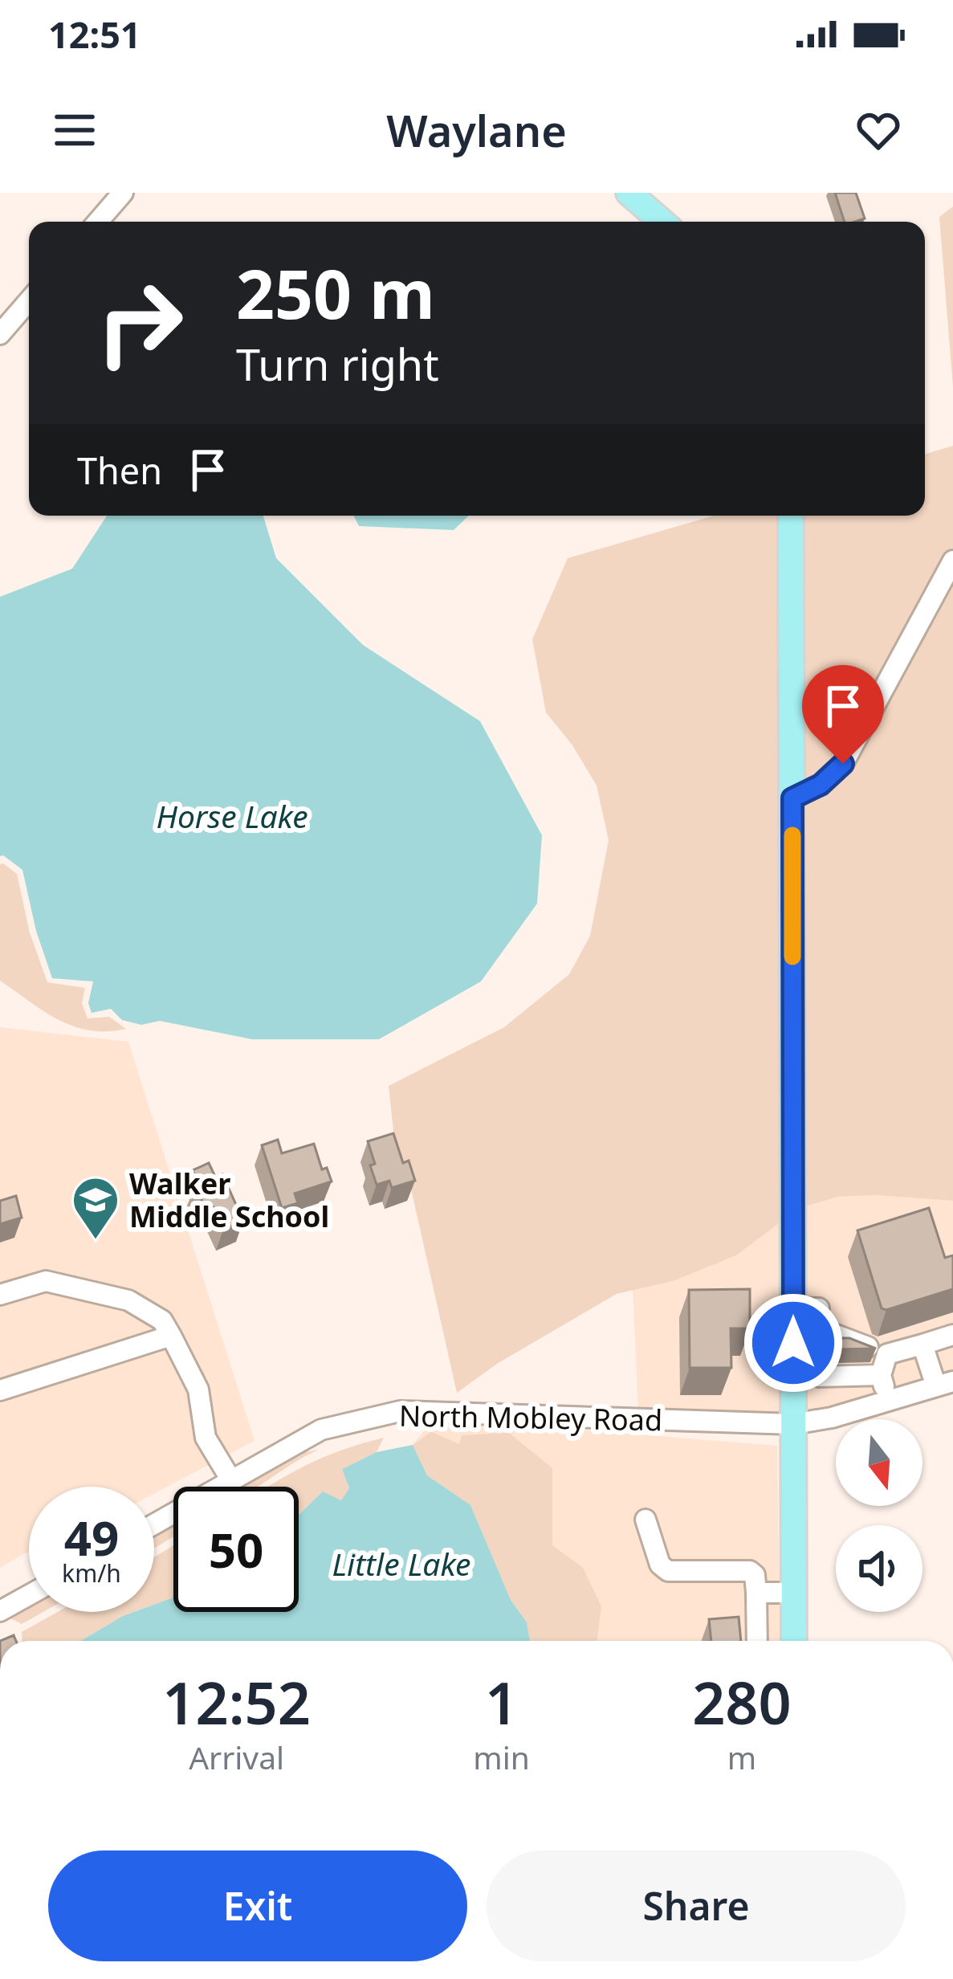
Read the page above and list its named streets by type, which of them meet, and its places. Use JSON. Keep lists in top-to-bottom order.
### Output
{
  "streets": {
    "street": ["North Mobley Road"]
  },
  "water": ["Horse Lake", "Little Lake"],
  "places": {
    "school or university": ["Walker Middle School"]
  },
  "north": "bottom",
  "page": {
    "status": "12:51",
    "header": "Waylane",
    "turn": ["250 m", "Turn right"],
    "then": "Then",
    "speed": "49 km/h",
    "limit": "50",
    "eta": [
      "12:52",
      "Arrival",
      "1",
      "min",
      "280",
      "m"
    ],
    "buttons": ["Exit", "Share"]
  }
}
